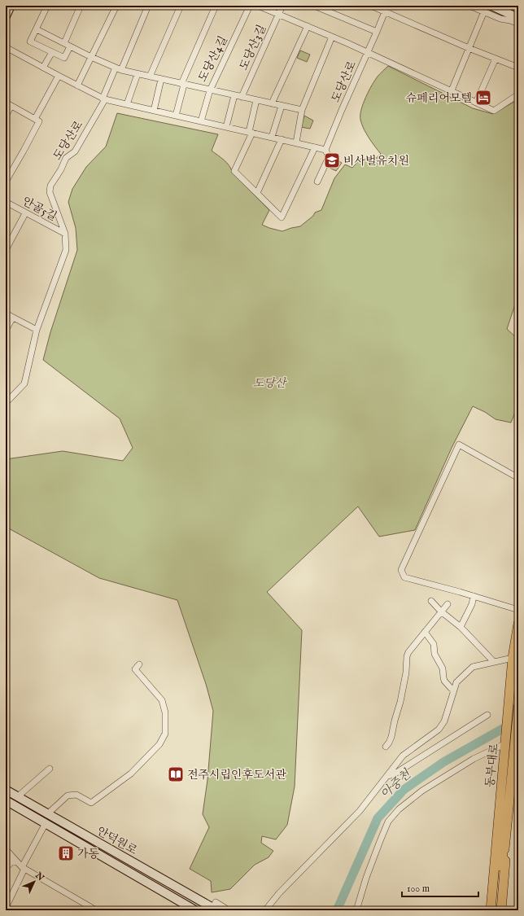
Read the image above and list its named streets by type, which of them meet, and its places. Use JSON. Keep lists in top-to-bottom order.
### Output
{
  "streets": {
    "main road": ["동부대로"],
    "street": [
      "도당산3길",
      "도당산4길",
      "도당산로",
      "안골5길",
      "안덕원로"
    ]
  },
  "crossings": [
    ["도당산로", "안골5길"]
  ],
  "water": ["아중천"],
  "parks": ["도당산"],
  "places": {
    "hotel": ["슈페리어모텔"],
    "school or university": ["비사벌유치원"],
    "library": ["전주시립인후도서관"],
    "building": ["가동"]
  },
  "scale_bar": "100 m",
  "north": "top right"
}
